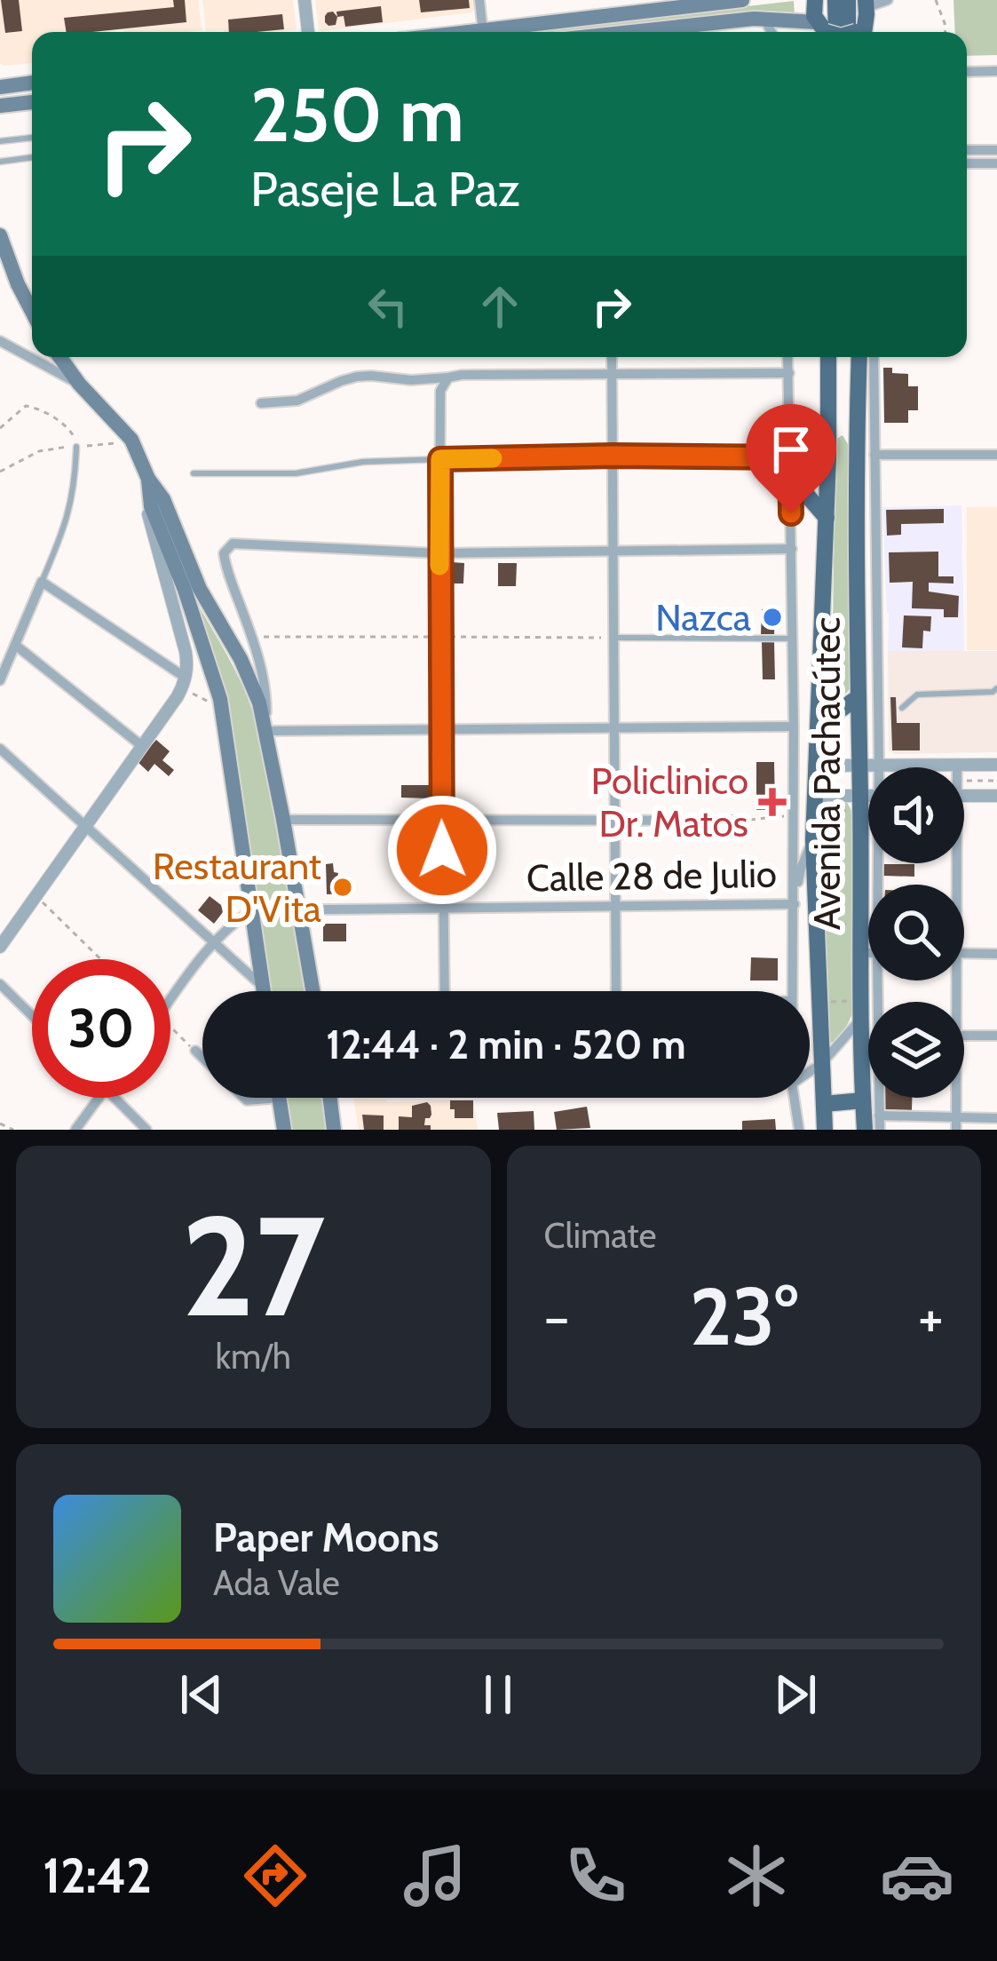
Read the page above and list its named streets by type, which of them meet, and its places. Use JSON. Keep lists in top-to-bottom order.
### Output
{
  "streets": {
    "main road": ["Avenida Pachacútec"],
    "street": ["Calle 28 de Julio"]
  },
  "crossings": [
    ["Avenida Pachacútec", "Calle 28 de Julio"]
  ],
  "places": {
    "other": ["Nazca", "Restaurant D'Vita"],
    "health": ["Policlinico Dr. Matos"]
  },
  "page": {
    "turn": ["250 m", "Paseje La Paz"],
    "limit": "30",
    "trip": "12:44 · 2 min · 520 m",
    "tile": [
      ["27", "km/h"],
      "Climate"
    ],
    "heat": ["−", "23°", "+"],
    "song": ["Paper Moons", "Ada Vale"],
    "tabs": "12:42"
  }
}
